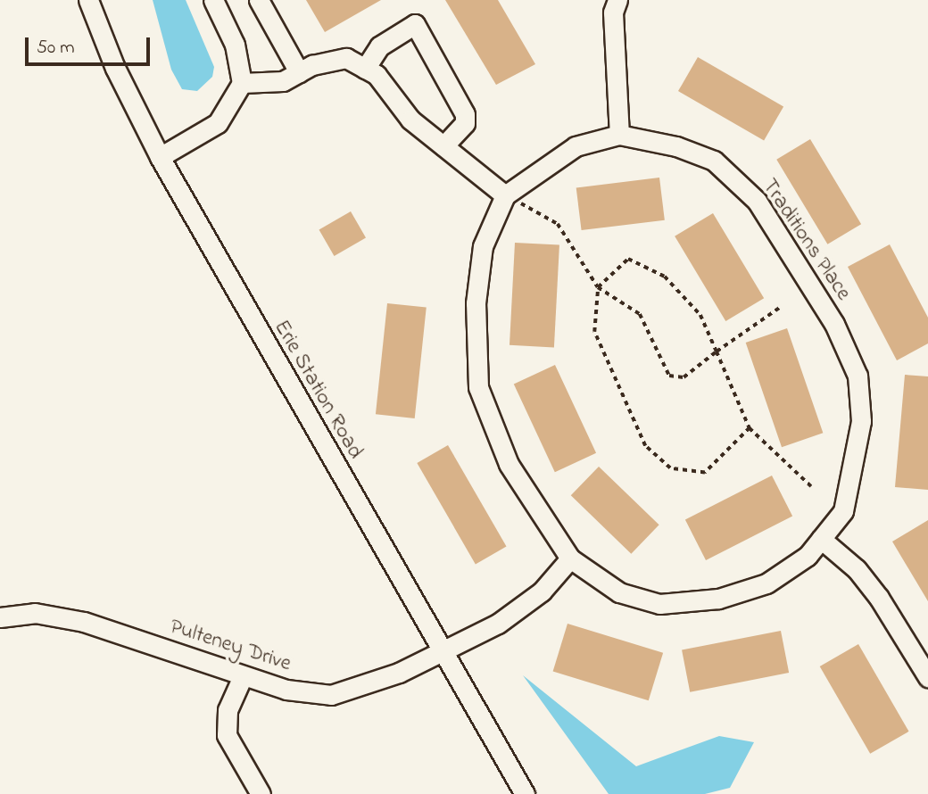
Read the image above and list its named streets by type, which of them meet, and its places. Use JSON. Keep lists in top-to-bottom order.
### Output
{
  "streets": {
    "street": ["Traditions Place", "Erie Station Road", "Pulteney Drive"]
  },
  "crossings": [
    ["Traditions Place", "Pulteney Drive"],
    ["Erie Station Road", "Pulteney Drive"]
  ],
  "scale_bar": "50 m"
}
